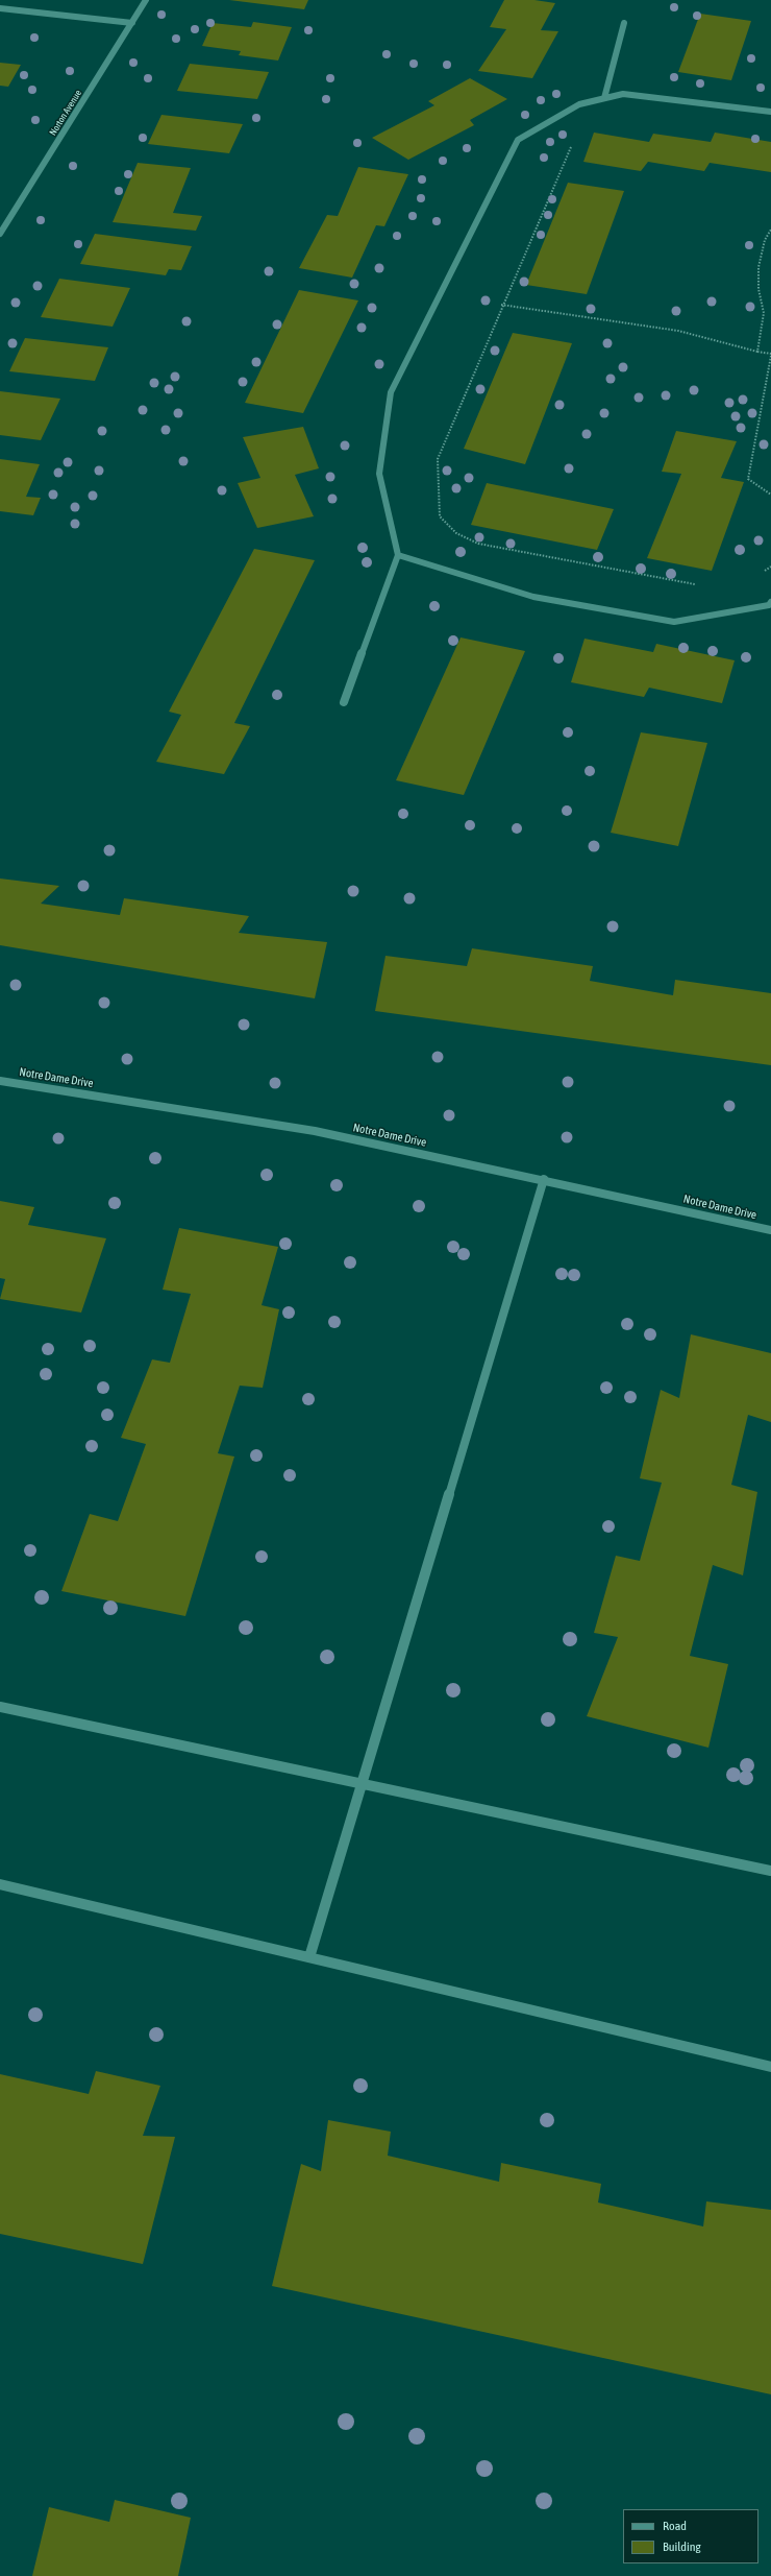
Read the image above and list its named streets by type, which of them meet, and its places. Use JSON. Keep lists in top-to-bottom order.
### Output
{
  "streets": {
    "street": ["Norton Avenue", "Notre Dame Drive"]
  },
  "legend": ["Road", "Building"]
}
